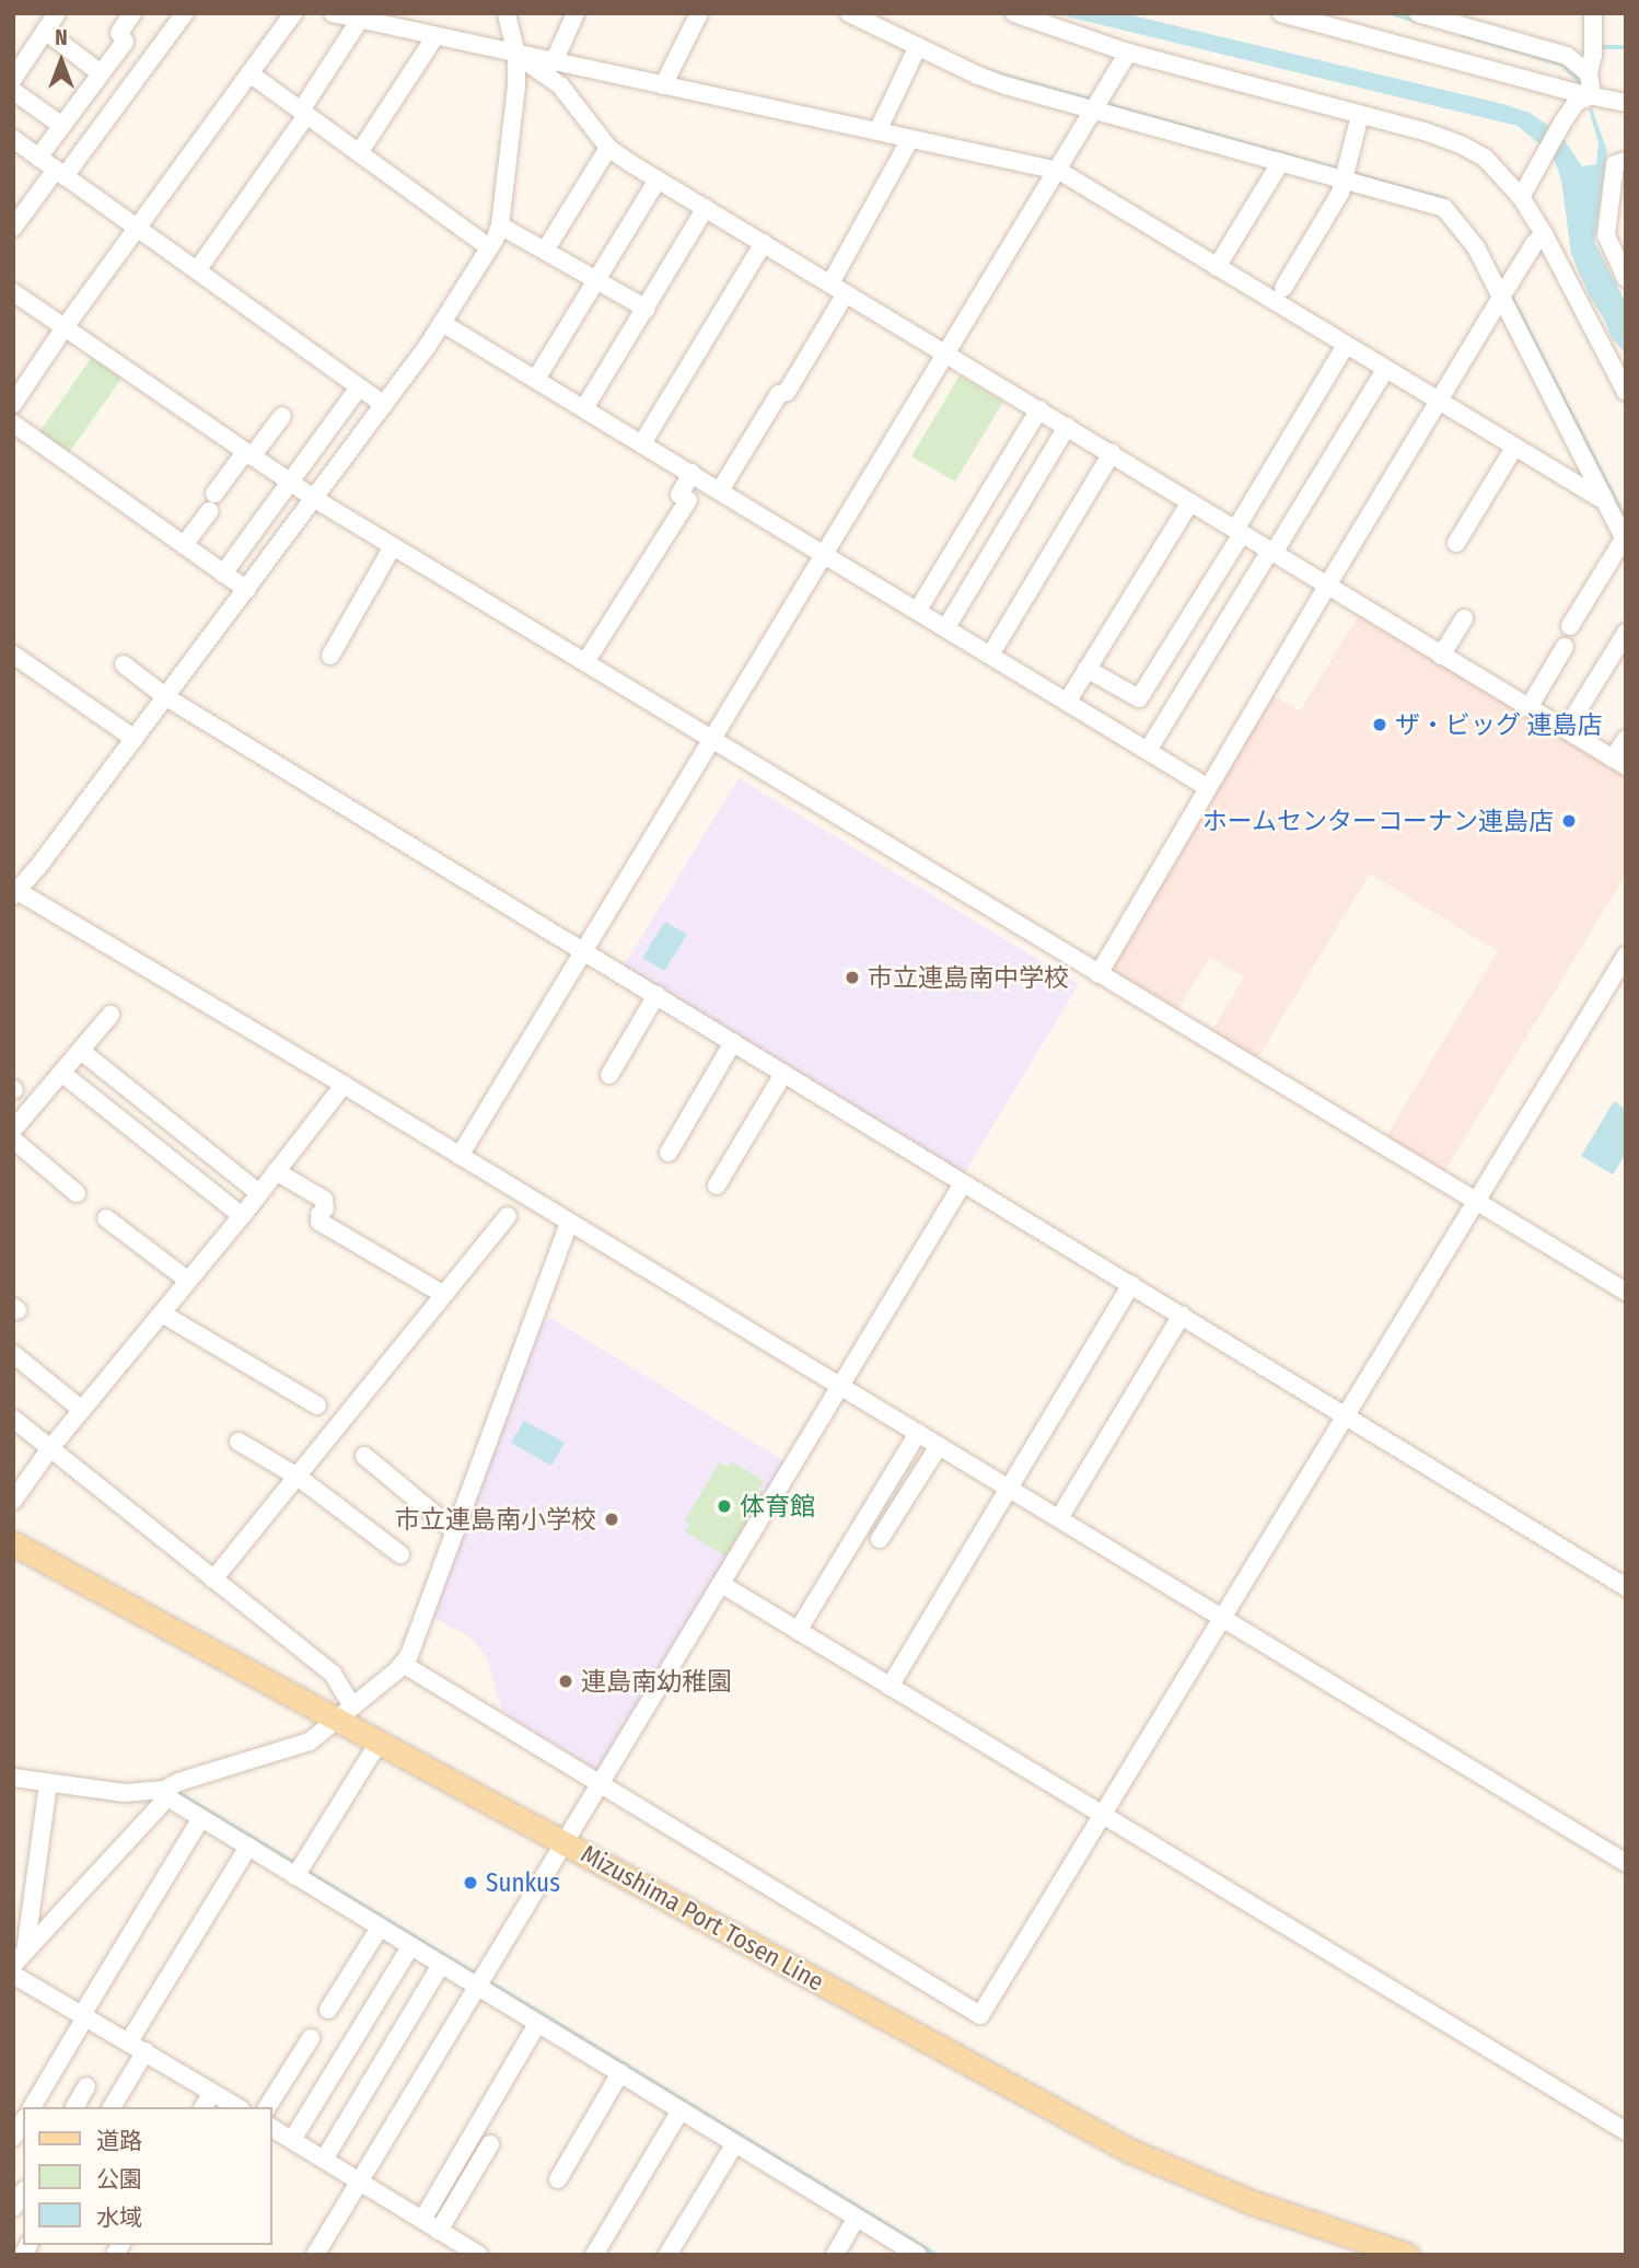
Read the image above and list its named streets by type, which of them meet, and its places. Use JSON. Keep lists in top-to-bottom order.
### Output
{
  "streets": {
    "main road": ["Mizushima Port Tosen Line"]
  },
  "places": [
    "ザ・ビッグ 連島店",
    "ホームセンターコーナン連島店",
    "市立連島南中学校",
    "体育館",
    "市立連島南小学校",
    "連島南幼稚園",
    "Sunkus"
  ],
  "legend": ["道路", "公園", "水域"],
  "north": "top"
}
